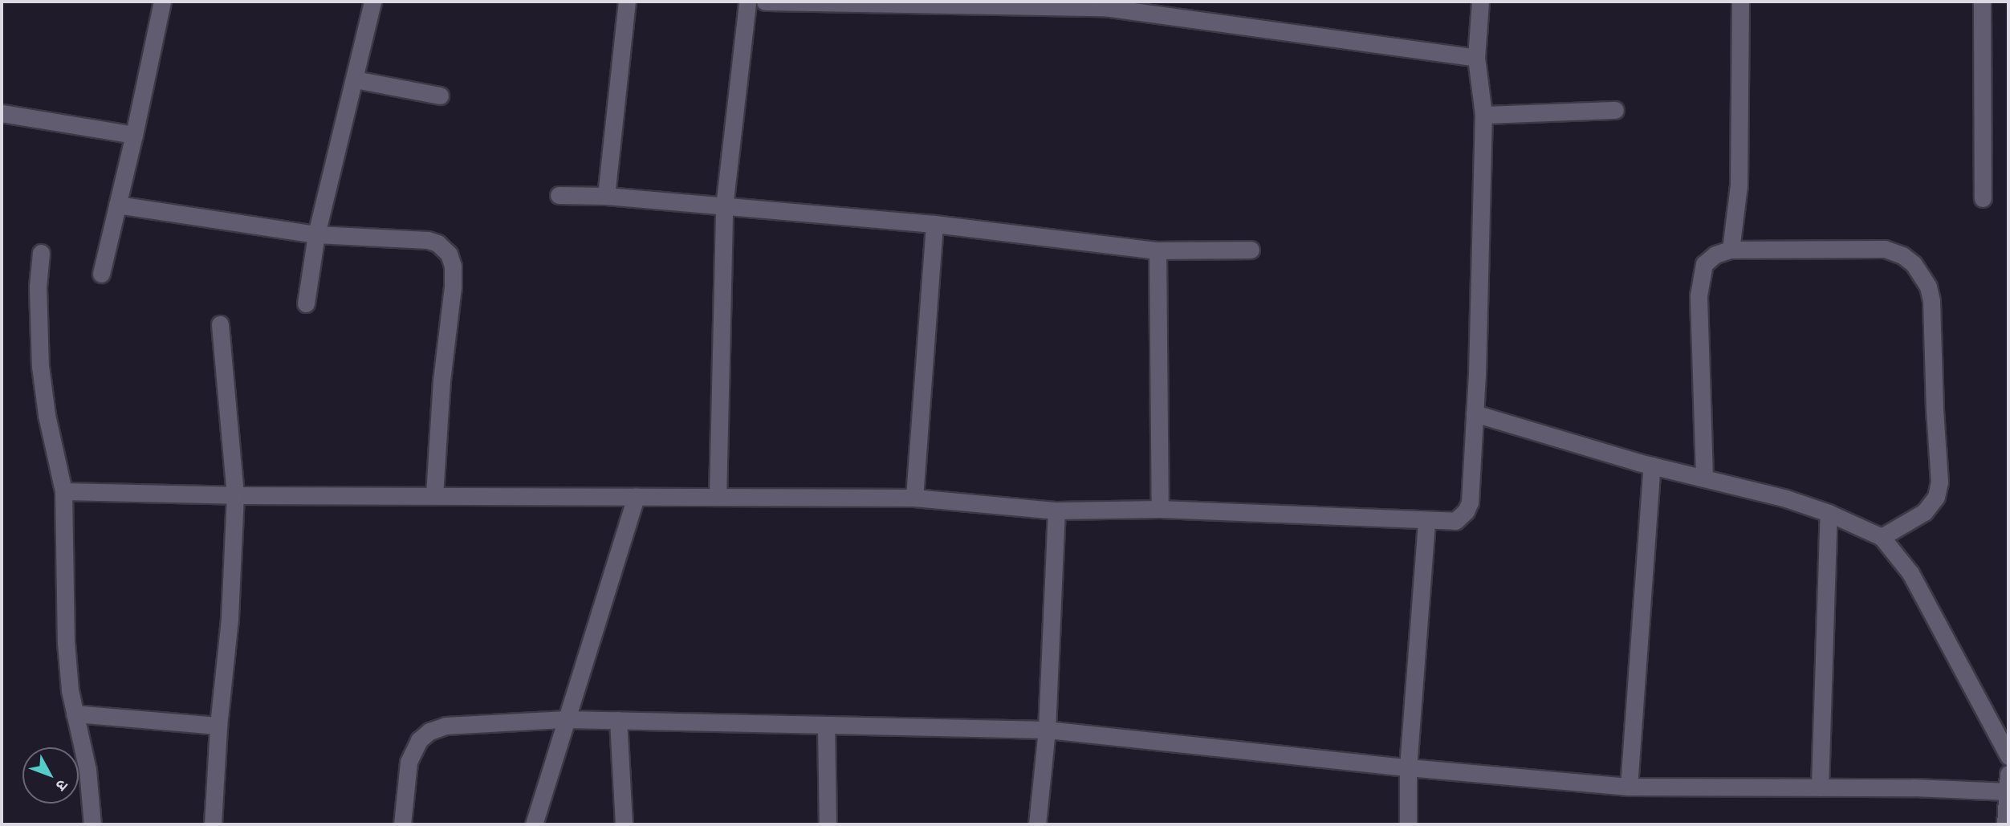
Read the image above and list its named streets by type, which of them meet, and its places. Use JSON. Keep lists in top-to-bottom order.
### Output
{
  "north": "bottom right"
}
